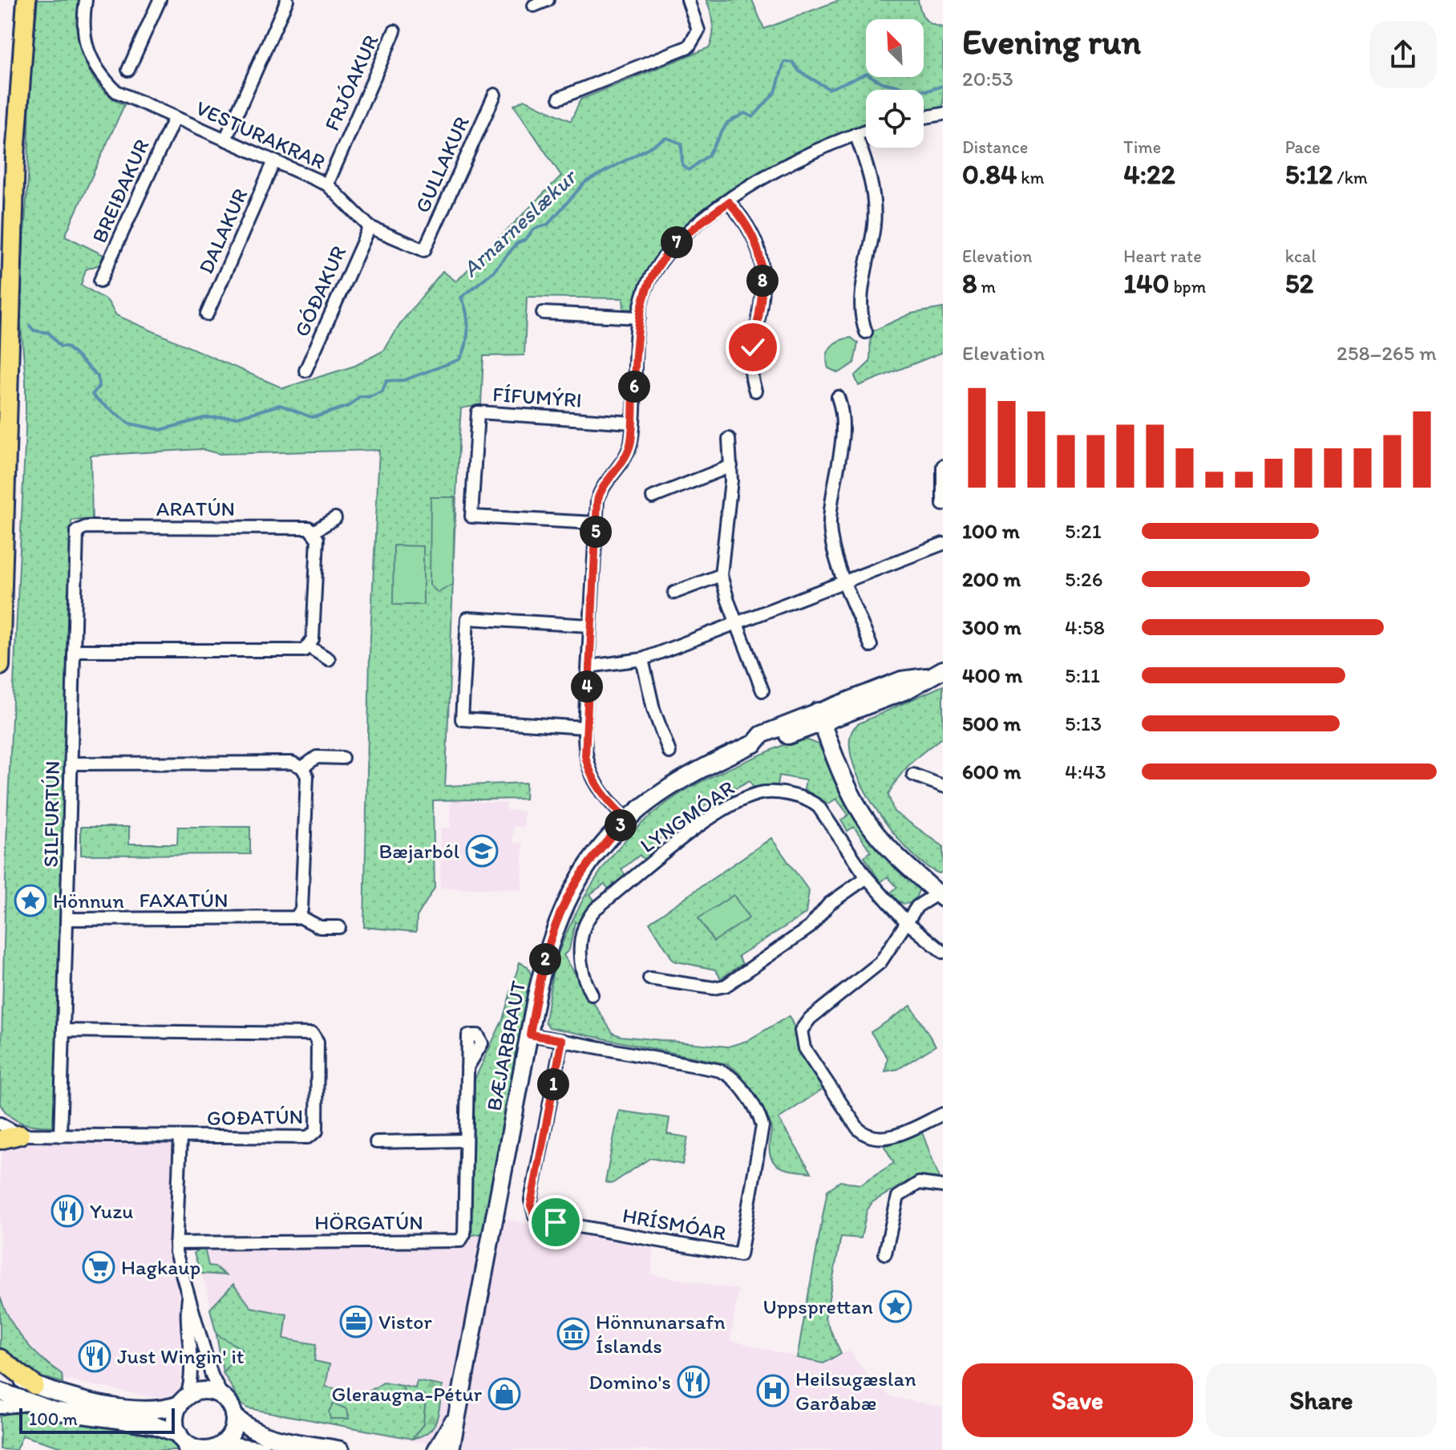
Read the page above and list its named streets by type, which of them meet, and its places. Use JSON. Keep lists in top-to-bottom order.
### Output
{
  "streets": {
    "street": [
      "FRJÓAKUR",
      "VESTURAKRAR",
      "GULLAKUR",
      "BREIÐAKUR",
      "DALAKUR",
      "GÓÐAKUR",
      "FÍFUMÝRI",
      "ARATÚN",
      "SILFURTÚN",
      "LYNGMÓAR",
      "FAXATÚN",
      "BÆJARBRAUT",
      "GOÐATÚN",
      "HÖRGATÚN",
      "HRÍSMÓAR"
    ]
  },
  "crossings": [
    ["FRJÓAKUR", "VESTURAKRAR"],
    ["VESTURAKRAR", "GULLAKUR"],
    ["VESTURAKRAR", "BREIÐAKUR"],
    ["VESTURAKRAR", "DALAKUR"],
    ["VESTURAKRAR", "GÓÐAKUR"],
    ["ARATÚN", "SILFURTÚN"],
    ["SILFURTÚN", "FAXATÚN"],
    ["SILFURTÚN", "GOÐATÚN"],
    ["BÆJARBRAUT", "HRÍSMÓAR"]
  ],
  "water": ["Arnarneslækur"],
  "places": {
    "school or university": ["Bæjarból"],
    "place": ["Hönnun", "Uppsprettan"],
    "restaurant": ["Yuzu", "Just Wingin' it", "Domino's"],
    "supermarket": ["Hagkaup"],
    "office": ["Vistor"],
    "museum": ["Hönnunarsafn Íslands"],
    "hospital": ["Heilsugæslan Garðabæ"],
    "shop": ["Gleraugna-Pétur"]
  },
  "scale_bar": "100 m",
  "north": "top left",
  "page": {
    "heading": ["Evening run", "20:53"],
    "stats": [
      ["Distance", "0.84 km"],
      ["Time", "4:22"],
      ["Pace", "5:12 /km"],
      ["Elevation", "8 m"],
      ["Heart rate", "140 bpm"],
      ["kcal", "52"]
    ],
    "pins": [
      "7",
      "8",
      "6",
      "5",
      "4",
      "3",
      "2",
      "1"
    ],
    "chart": ["Elevation", "258–265 m"],
    "list": [
      {
        "name": "100 m",
        "note": "5:21"
      },
      {
        "name": "200 m",
        "note": "5:26"
      },
      {
        "name": "300 m",
        "note": "4:58"
      },
      {
        "name": "400 m",
        "note": "5:11"
      },
      {
        "name": "500 m",
        "note": "5:13"
      },
      {
        "name": "600 m",
        "note": "4:43"
      }
    ],
    "buttons": ["Save", "Share"],
    "scale": "100 m"
  }
}
